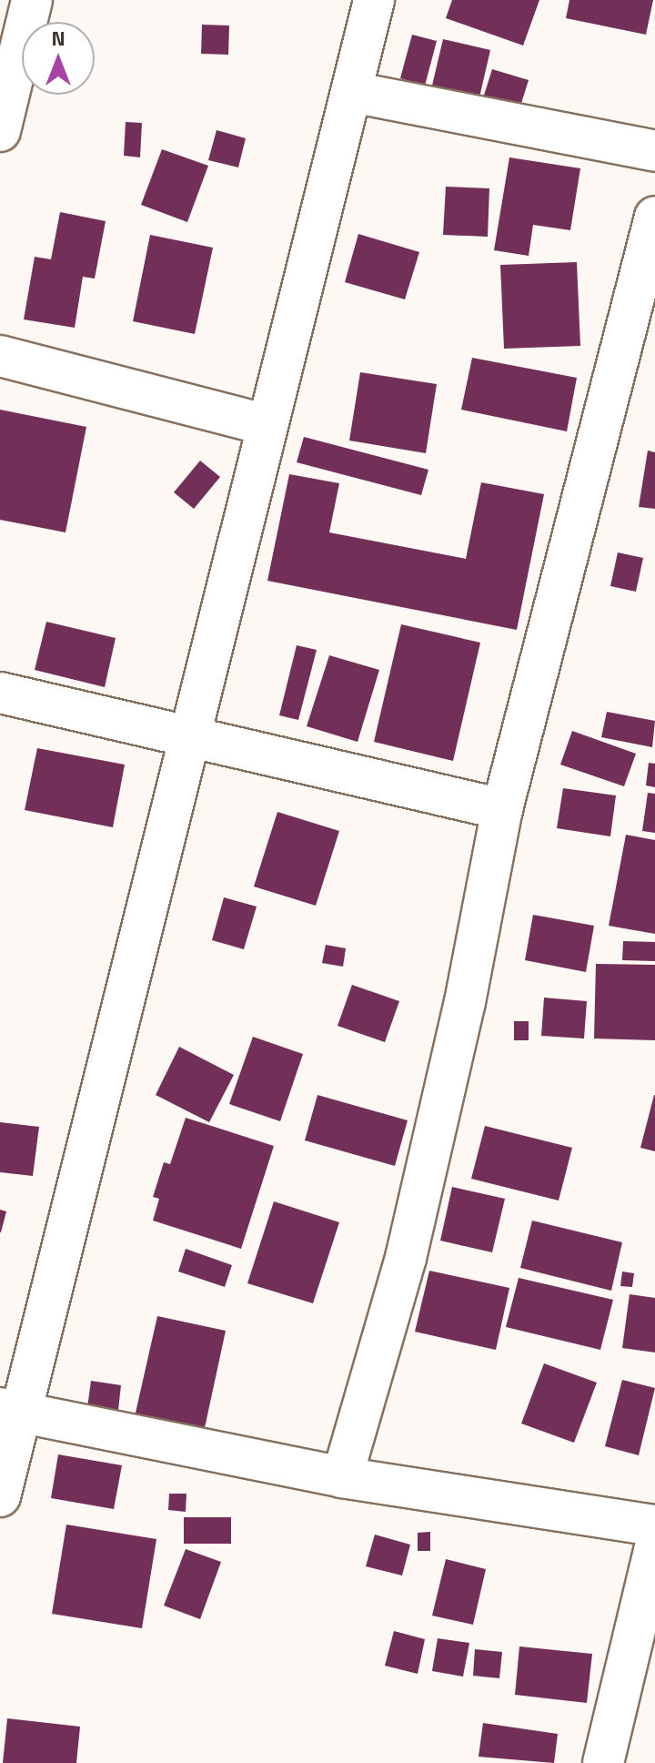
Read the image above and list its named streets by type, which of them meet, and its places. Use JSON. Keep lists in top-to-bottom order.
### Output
{
  "north": "top"
}
